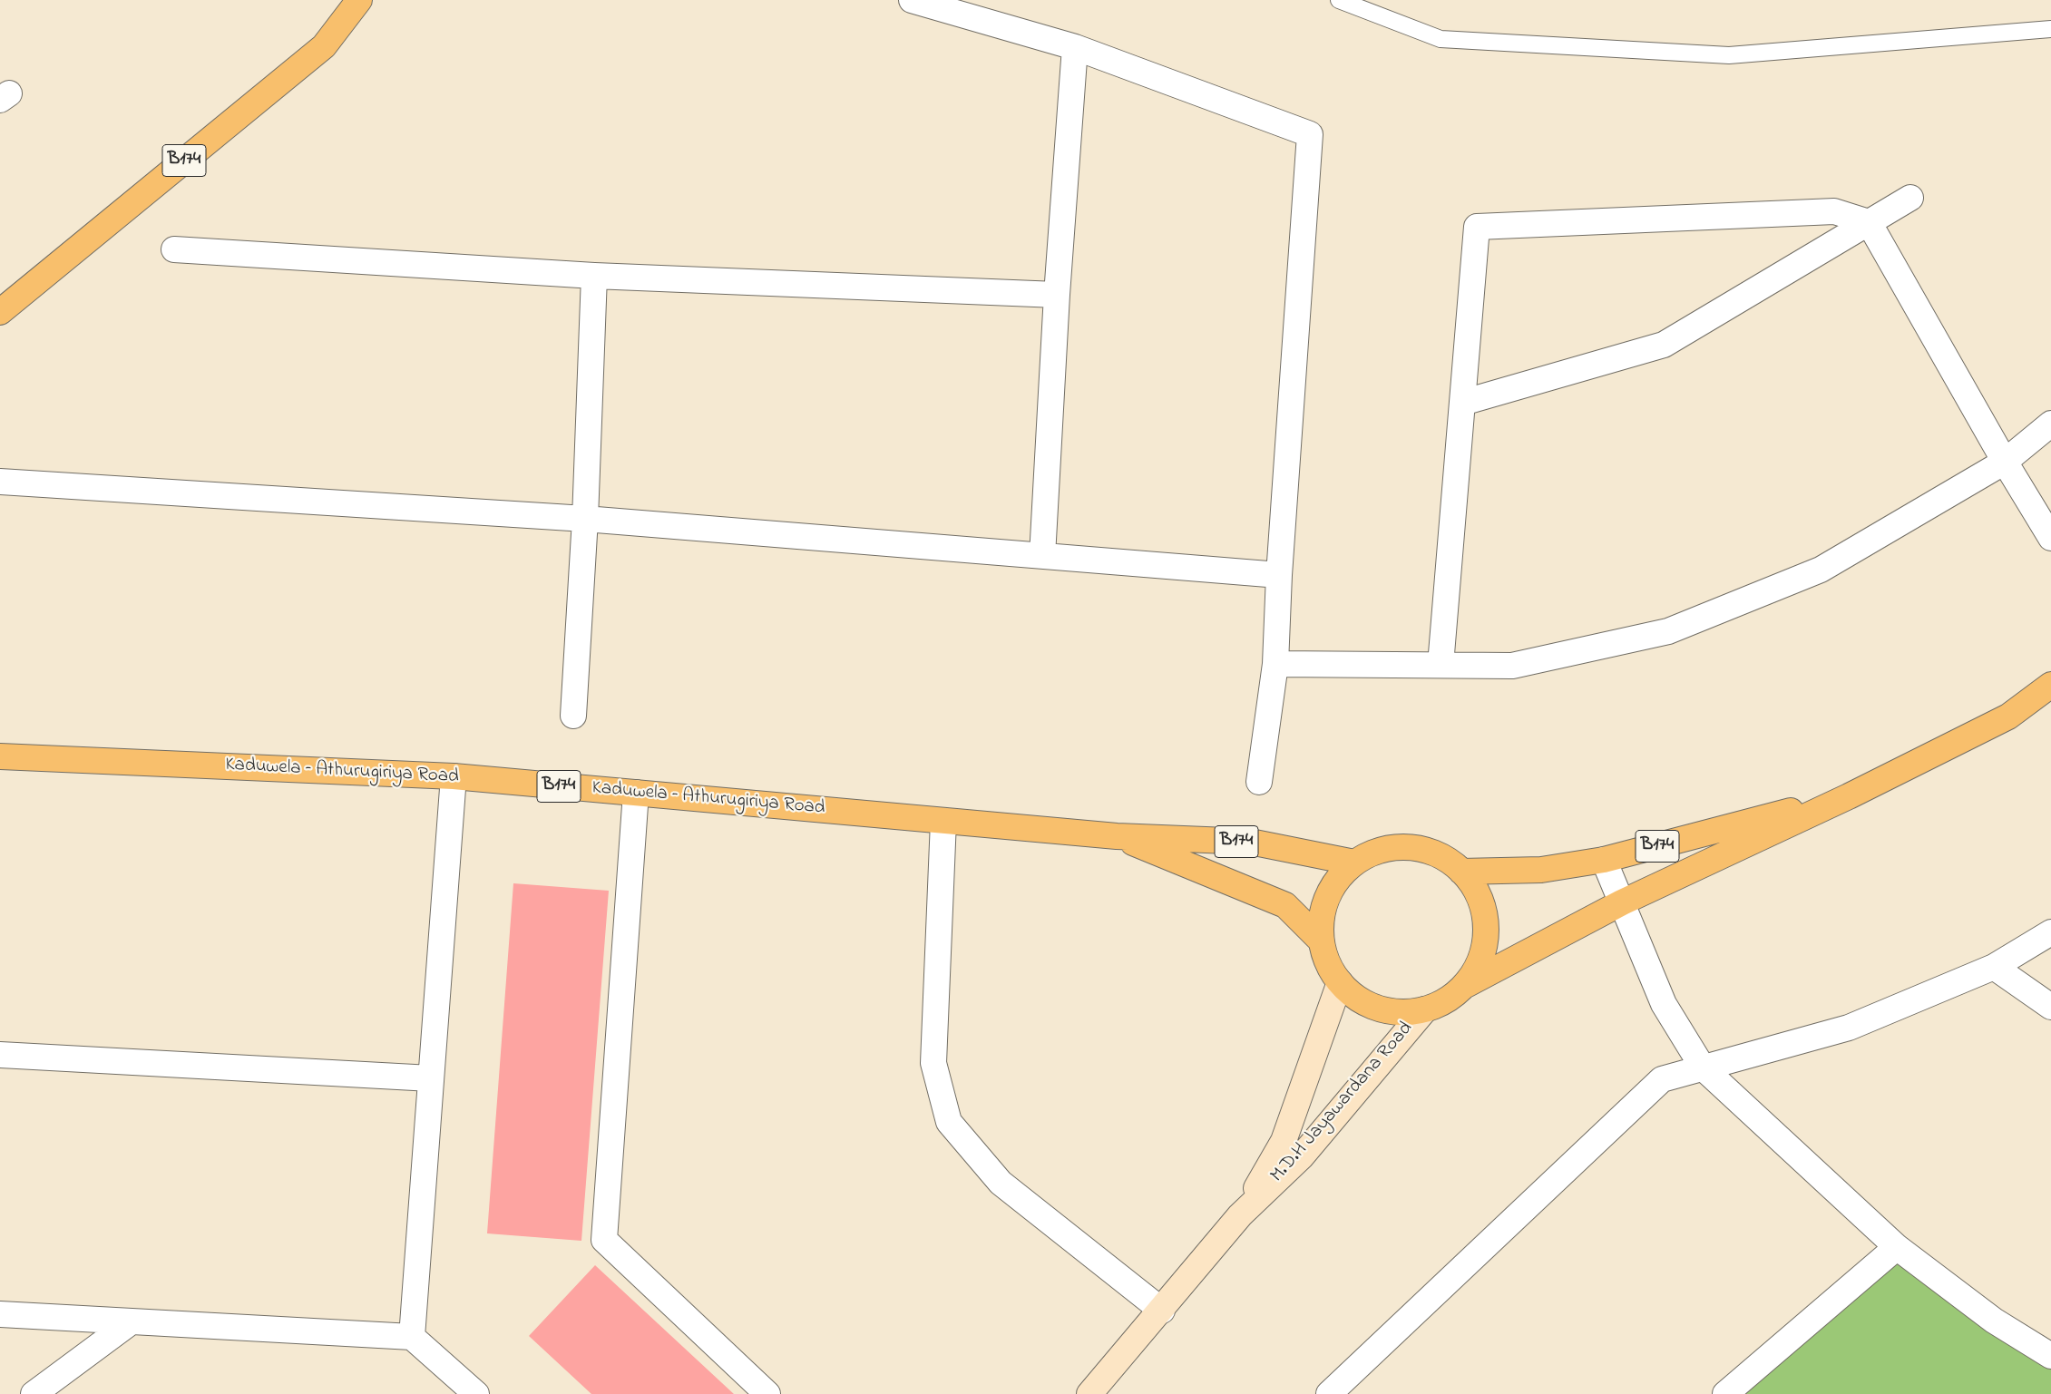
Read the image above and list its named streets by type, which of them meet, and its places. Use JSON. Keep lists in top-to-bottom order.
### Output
{
  "streets": {
    "main road": ["B174", "Kaduwela – Athurugiriya Road"],
    "street": ["M.D.H Jayawardana Road"]
  }
}
